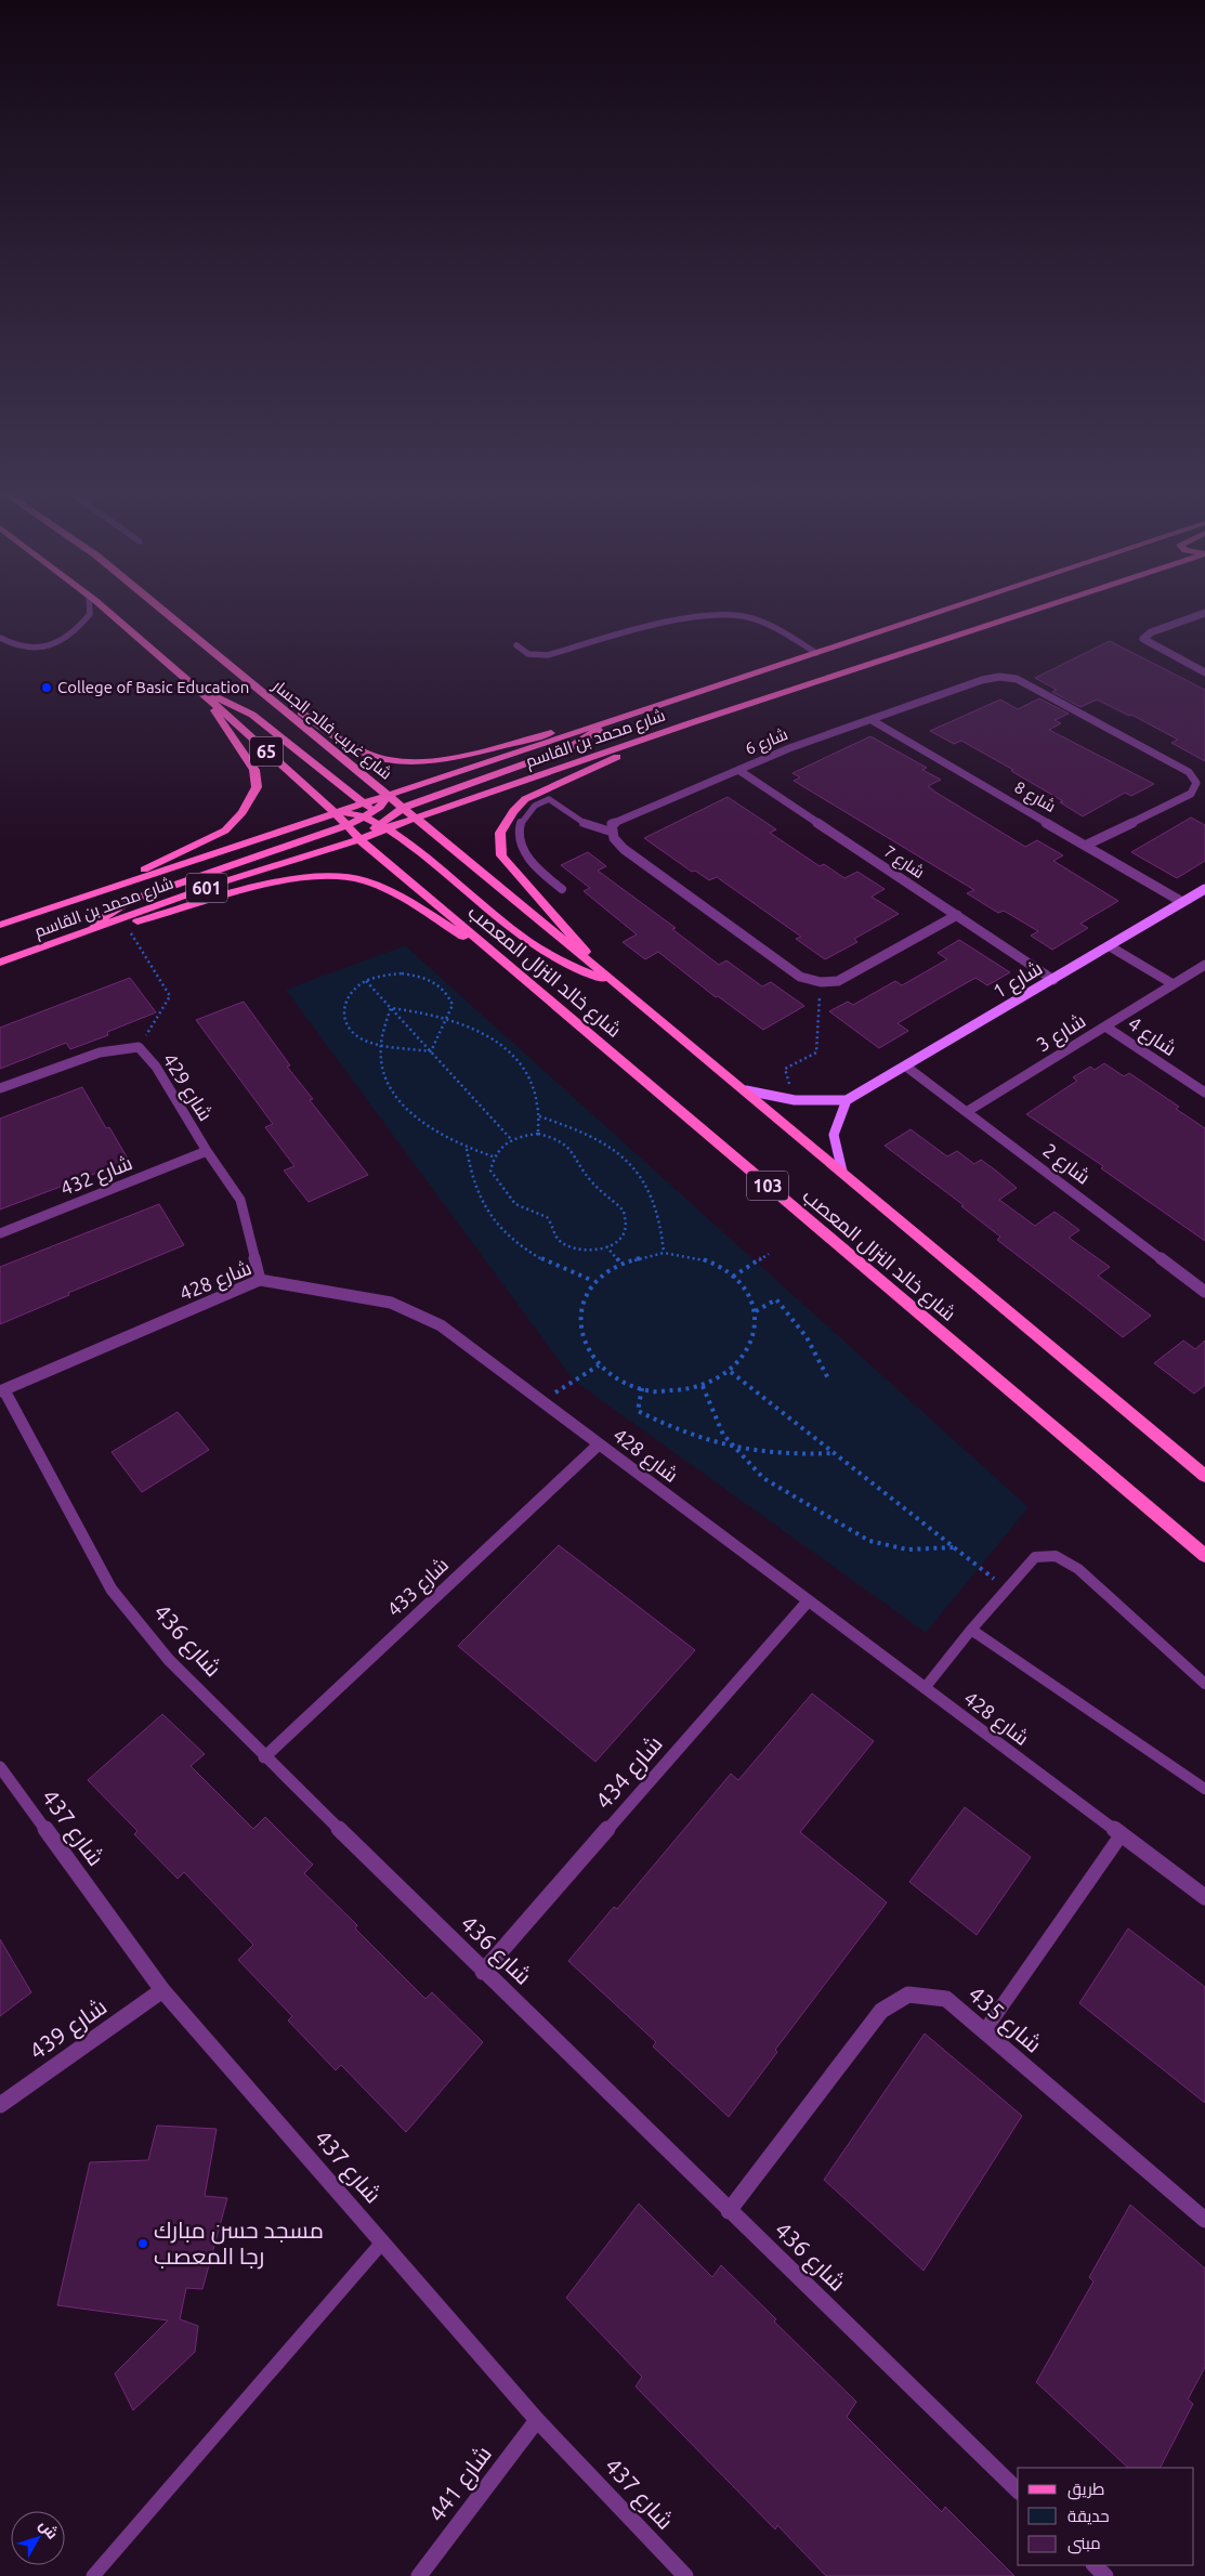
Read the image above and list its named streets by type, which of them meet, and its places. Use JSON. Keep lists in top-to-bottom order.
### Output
{
  "streets": {
    "main road": [
      "شارع غريب فالح الجسار",
      "شارع محمد بن القاسم",
      "65",
      "601",
      "شارع خالد النزال المعصب",
      "103"
    ],
    "street": [
      "شارع 6",
      "شارع 8",
      "شارع 7",
      "شارع 1",
      "شارع 3",
      "شارع 4",
      "شارع 429",
      "شارع 2",
      "شارع 432",
      "شارع 428",
      "شارع 433",
      "شارع 436",
      "شارع 434",
      "شارع 437",
      "شارع 435",
      "شارع 439",
      "شارع 441"
    ]
  },
  "crossings": [
    ["شارع غريب فالح الجسار", "شارع محمد بن القاسم"],
    ["شارع غريب فالح الجسار", "شارع خالد النزال المعصب"],
    ["شارع محمد بن القاسم", "65"],
    ["شارع محمد بن القاسم", "شارع خالد النزال المعصب"],
    ["شارع 6", "شارع 8"],
    ["شارع 6", "شارع 7"],
    ["65", "شارع خالد النزال المعصب"],
    ["شارع 8", "شارع 1"],
    ["شارع 7", "شارع 1"],
    ["شارع خالد النزال المعصب", "شارع 1"],
    ["شارع 1", "شارع 2"],
    ["شارع 3", "شارع 4"],
    ["شارع 3", "شارع 2"],
    ["شارع 429", "شارع 432"],
    ["شارع 429", "شارع 428"],
    ["شارع 428", "شارع 433"],
    ["شارع 428", "شارع 436"],
    ["شارع 428", "شارع 434"],
    ["شارع 433", "شارع 436"],
    ["شارع 436", "شارع 434"],
    ["شارع 436", "شارع 435"],
    ["شارع 437", "شارع 439"],
    ["شارع 437", "شارع 441"]
  ],
  "places": ["College of Basic Education", "مسجد حسن مبارك رجا المعصب"],
  "legend": ["طريق", "حديقة", "مبنى"],
  "north": "top right"
}
